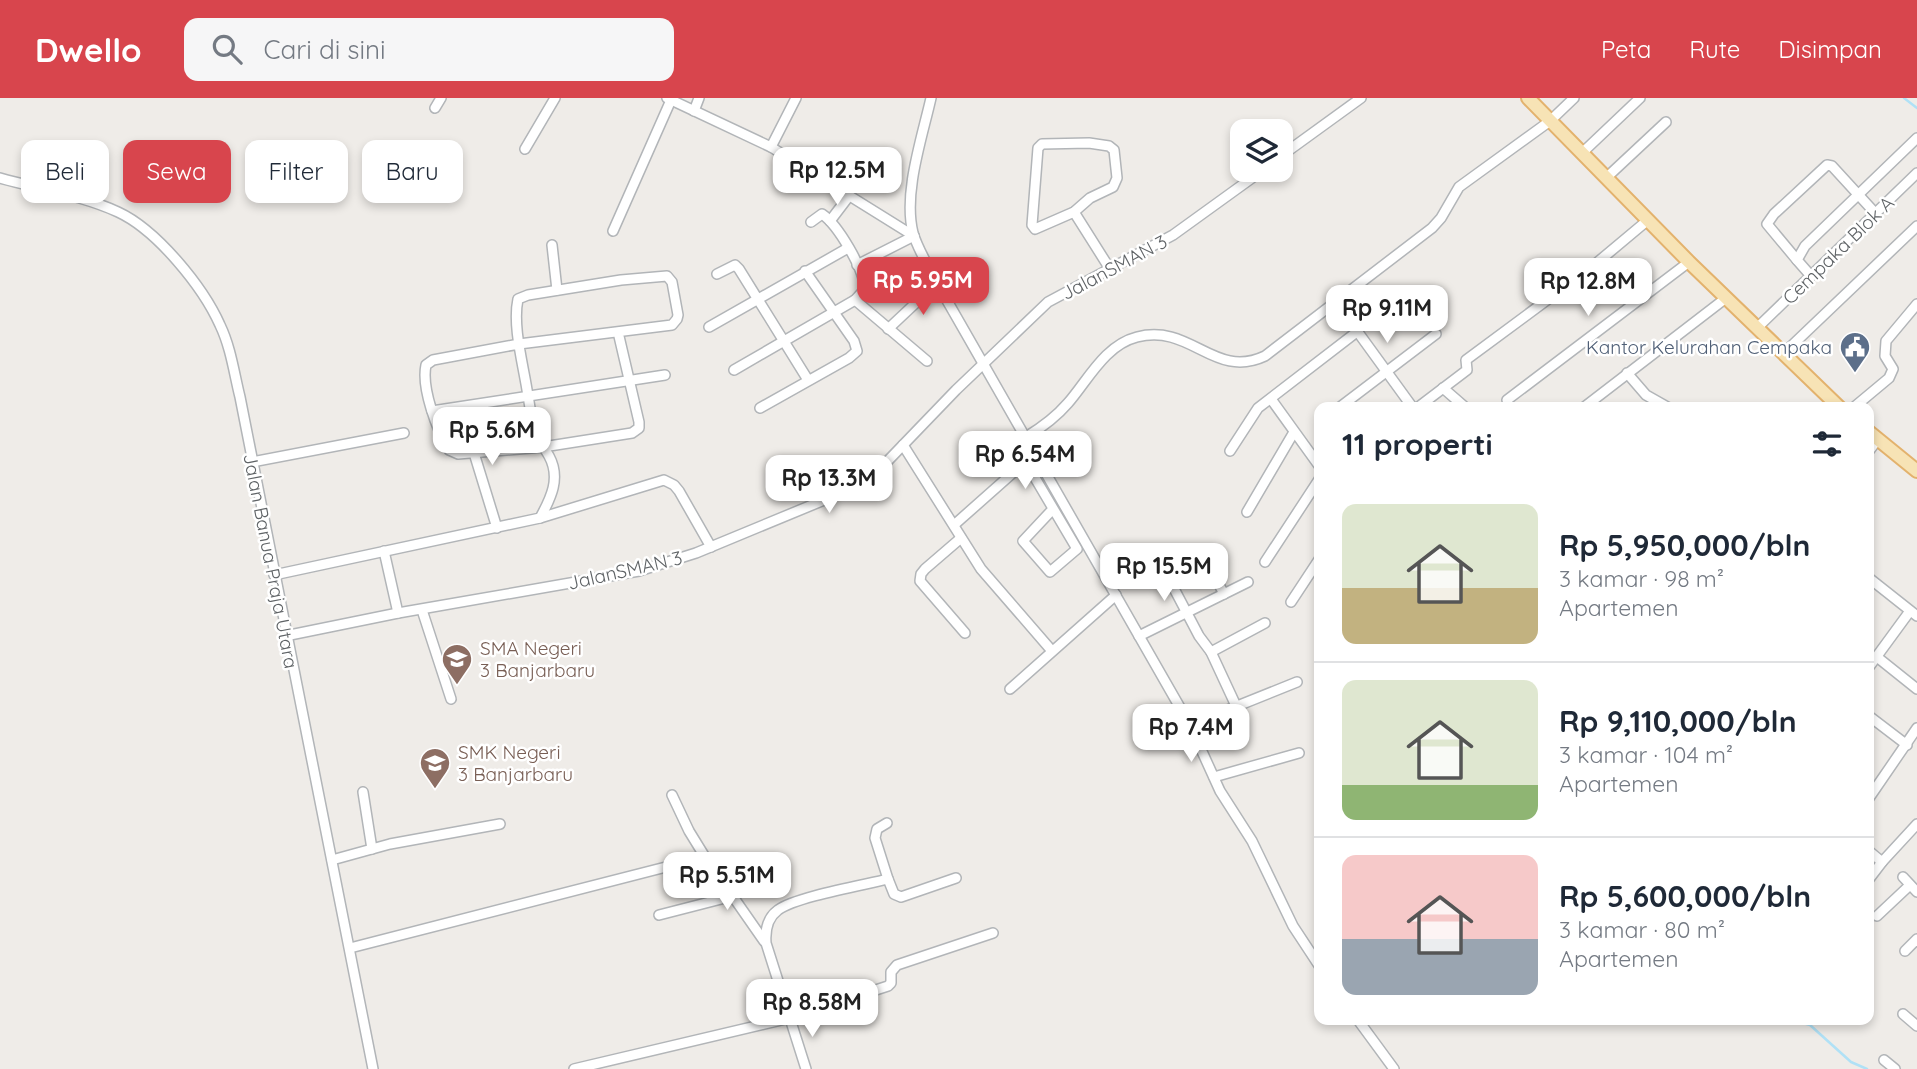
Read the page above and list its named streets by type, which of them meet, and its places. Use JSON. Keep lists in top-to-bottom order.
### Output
{
  "streets": {
    "street": ["Cempaka Blok A", "JalanSMAN 3", "Jalan Banua Praja Utara"]
  },
  "crossings": [
    ["JalanSMAN 3", "Jalan Banua Praja Utara"]
  ],
  "places": {
    "public building": ["Kantor Kelurahan Cempaka"],
    "school or university": ["SMA Negeri 3 Banjarbaru", "SMK Negeri 3 Banjarbaru"]
  },
  "page": {
    "header": "Dwello",
    "search": "Cari di sini",
    "nav": ["Peta", "Rute", "Disimpan"],
    "chip": [
      "Beli",
      "Sewa",
      "Filter",
      "Baru"
    ],
    "price": [
      "Rp 12.5M",
      "Rp 5.95M",
      "Rp 12.8M",
      "Rp 9.11M",
      "Rp 5.6M",
      "Rp 6.54M",
      "Rp 13.3M",
      "Rp 15.5M",
      "Rp 7.4M",
      "Rp 5.51M",
      "Rp 8.58M"
    ],
    "heading": "11 properti",
    "list": [
      {
        "name": "Rp 5,950,000/bln",
        "note": "3 kamar · 98 m² · Apartemen"
      },
      {
        "name": "Rp 9,110,000/bln",
        "note": "3 kamar · 104 m² · Apartemen"
      },
      {
        "name": "Rp 5,600,000/bln",
        "note": "3 kamar · 80 m² · Apartemen"
      }
    ]
  }
}
